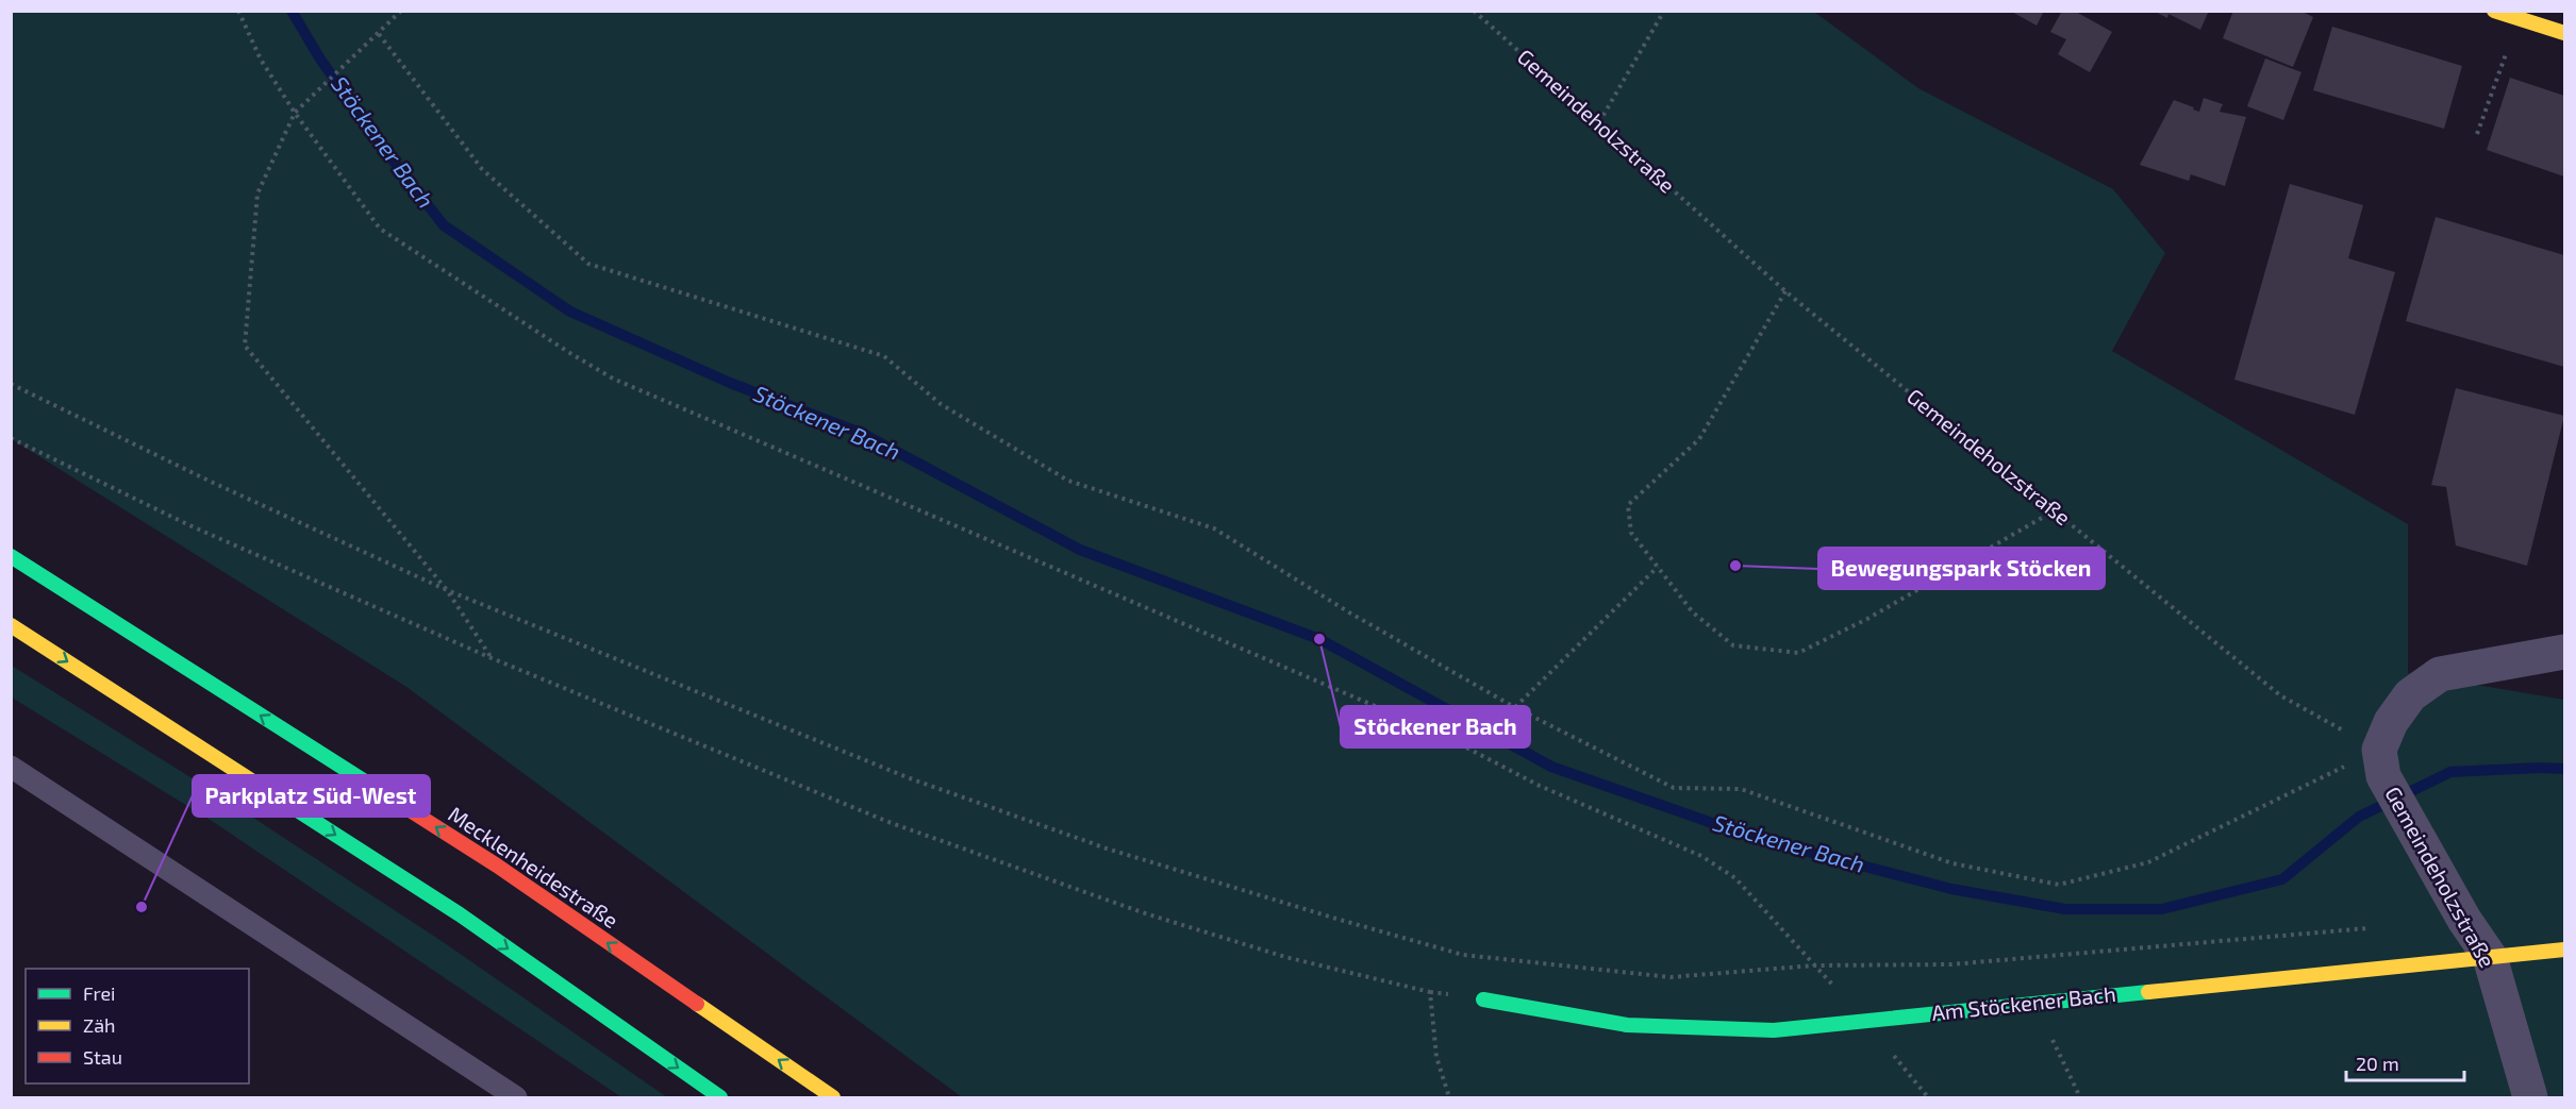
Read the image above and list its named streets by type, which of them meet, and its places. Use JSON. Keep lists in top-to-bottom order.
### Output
{
  "streets": {
    "main road": ["Mecklenheidestraße", "Am Stöckener Bach"],
    "street": ["Gemeindeholzstraße"]
  },
  "crossings": [
    ["Gemeindeholzstraße", "Am Stöckener Bach"]
  ],
  "water": ["Stöckener Bach"],
  "places": ["Bewegungspark Stöcken", "Stöckener Bach", "Parkplatz Süd-West"],
  "legend": ["Frei", "Zäh", "Stau"],
  "scale_bar": "20 m"
}
